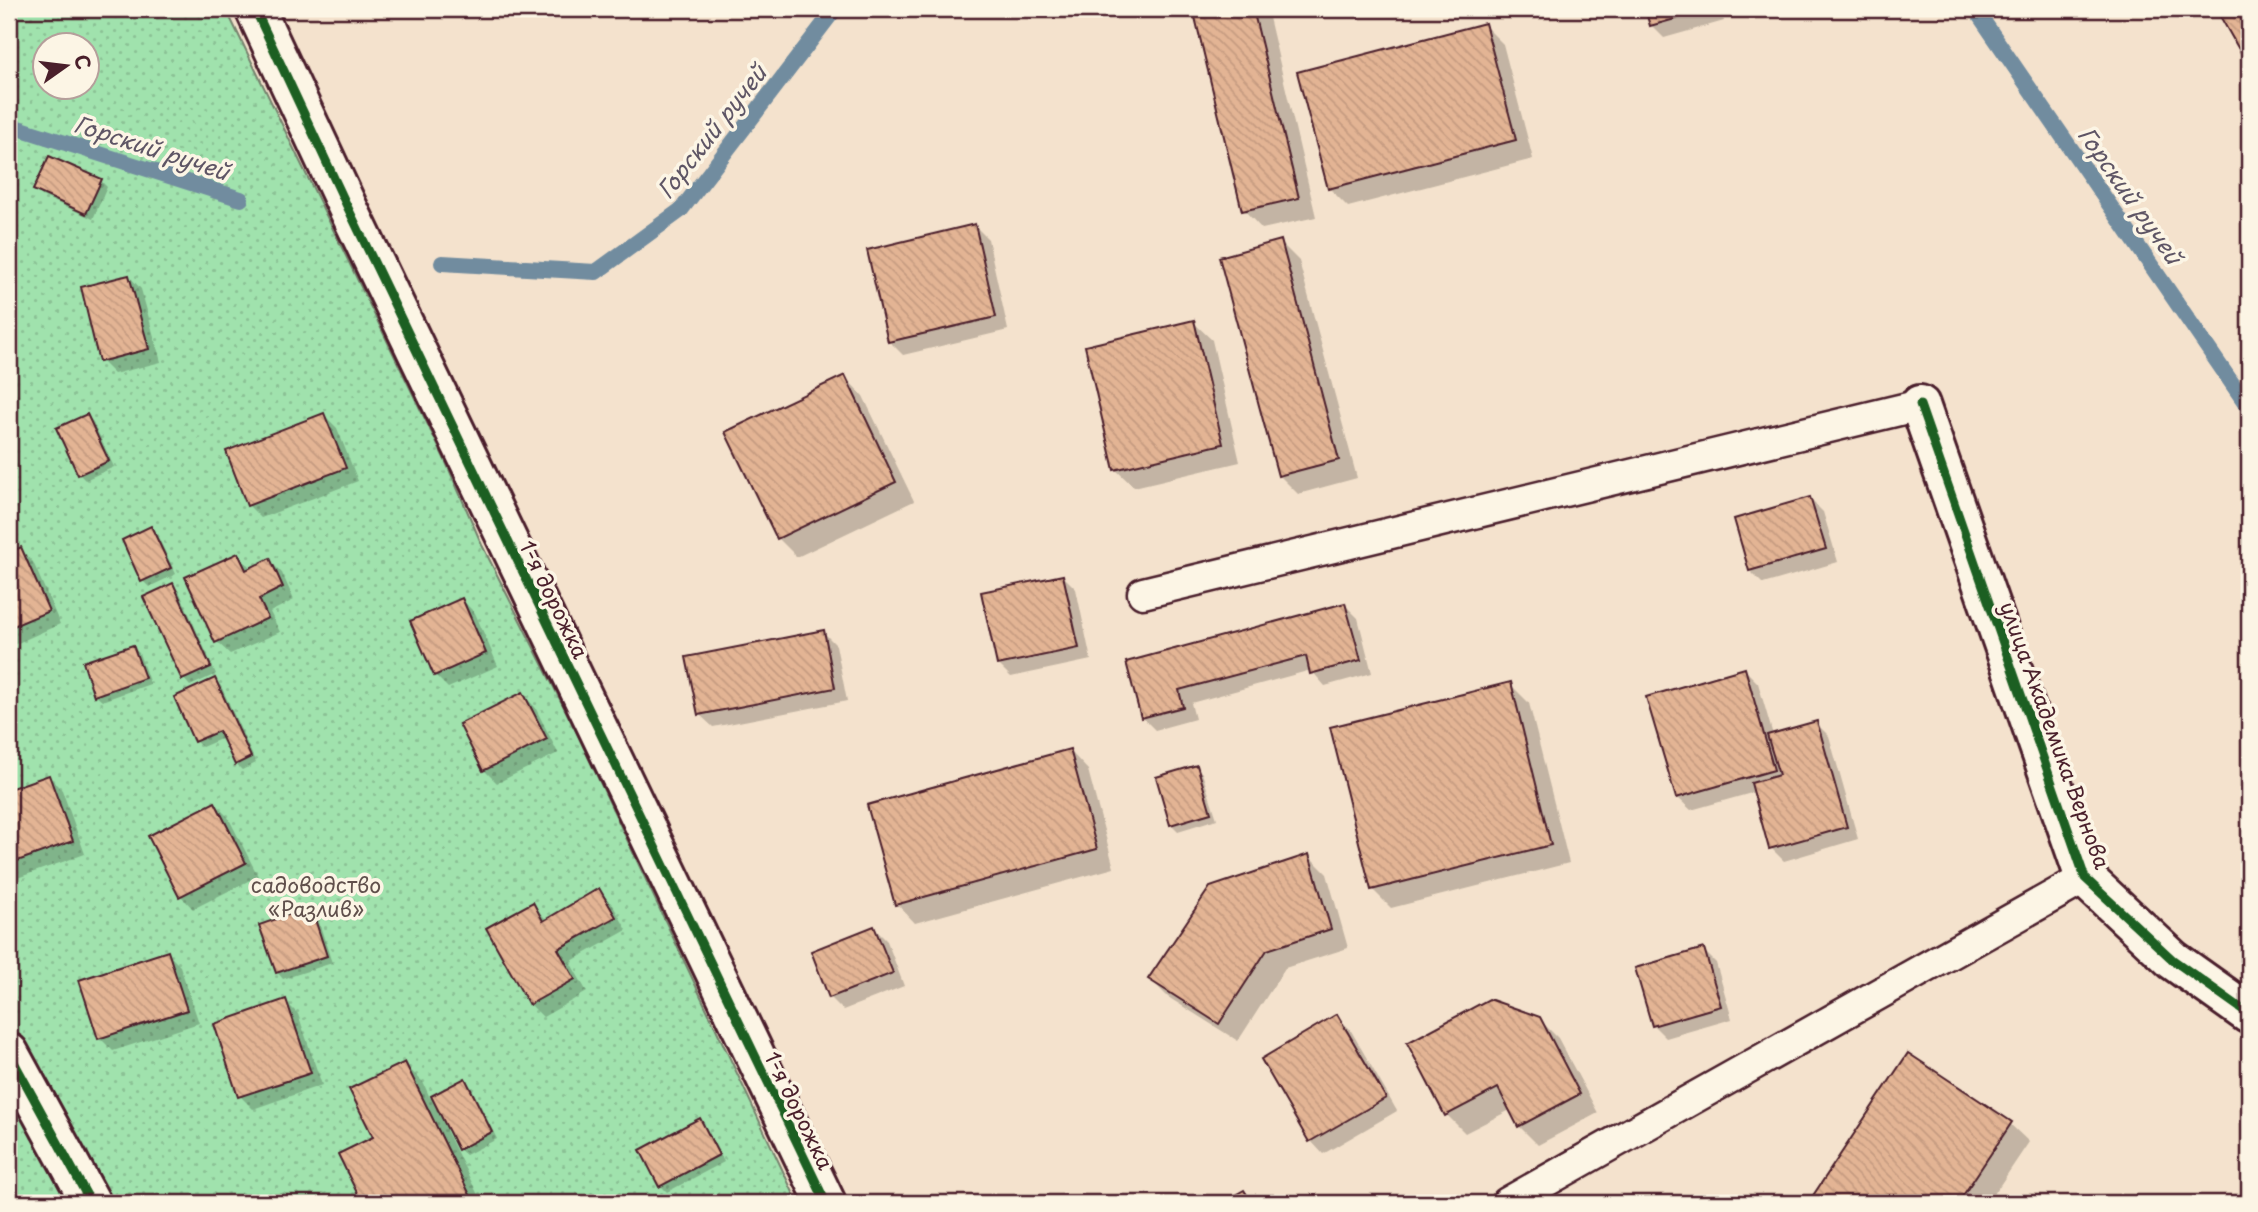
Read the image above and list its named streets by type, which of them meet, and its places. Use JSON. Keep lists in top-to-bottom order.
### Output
{
  "streets": {
    "street": ["1-я дорожка", "улица Академика Вернова"]
  },
  "water": ["Горский ручей"],
  "parks": ["садоводство «Разлив»"],
  "north": "right"
}
